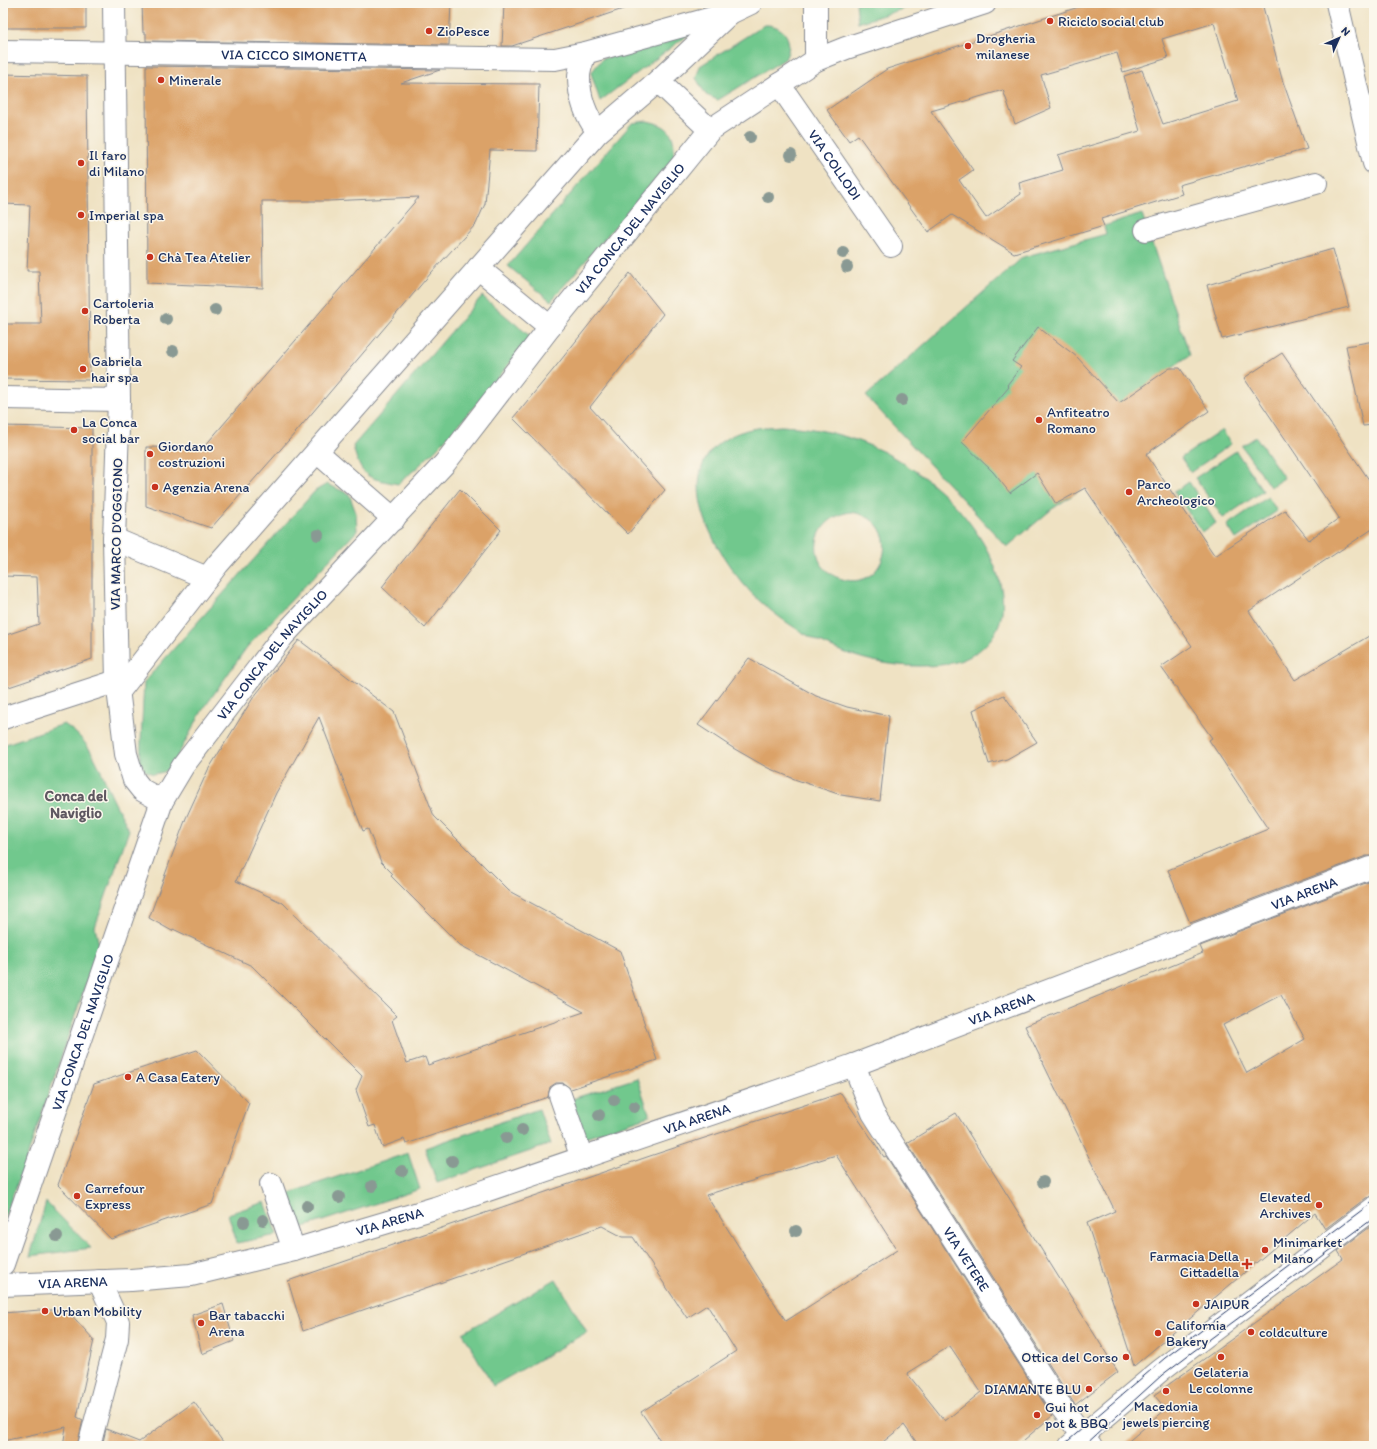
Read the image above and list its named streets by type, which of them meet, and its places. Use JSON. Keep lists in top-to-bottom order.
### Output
{
  "streets": {
    "street": [
      "VIA CICCO SIMONETTA",
      "VIA COLLODI",
      "VIA CONCA DEL NAVIGLIO",
      "VIA MARCO D'OGGIONO",
      "VIA ARENA",
      "VIA VETERE"
    ]
  },
  "crossings": [
    ["VIA CICCO SIMONETTA", "VIA MARCO D'OGGIONO"],
    ["VIA COLLODI", "VIA CONCA DEL NAVIGLIO"],
    ["VIA ARENA", "VIA VETERE"]
  ],
  "districts": ["Conca del Naviglio"],
  "places": {
    "other": [
      "Riciclo social club",
      "ZioPesce",
      "Drogheria milanese",
      "Minerale",
      "Il faro di Milano",
      "Imperial spa",
      "Chà Tea Atelier",
      "Cartoleria Roberta",
      "Gabriela hair spa",
      "Anfiteatro Romano",
      "La Conca social bar",
      "Giordano costruzioni",
      "Agenzia Arena",
      "Parco Archeologico",
      "A Casa Eatery",
      "Carrefour Express",
      "Elevated Archives",
      "Minimarket Milano",
      "JAIPUR",
      "Urban Mobility",
      "Bar tabacchi Arena",
      "coldculture",
      "California Bakery",
      "Ottica del Corso",
      "Gelateria Le colonne",
      "DIAMANTE BLU",
      "Macedonia jewels piercing",
      "Gui hot pot & BBQ"
    ],
    "health": ["Farmacia Della Cittadella"]
  },
  "north": "top right"
}
